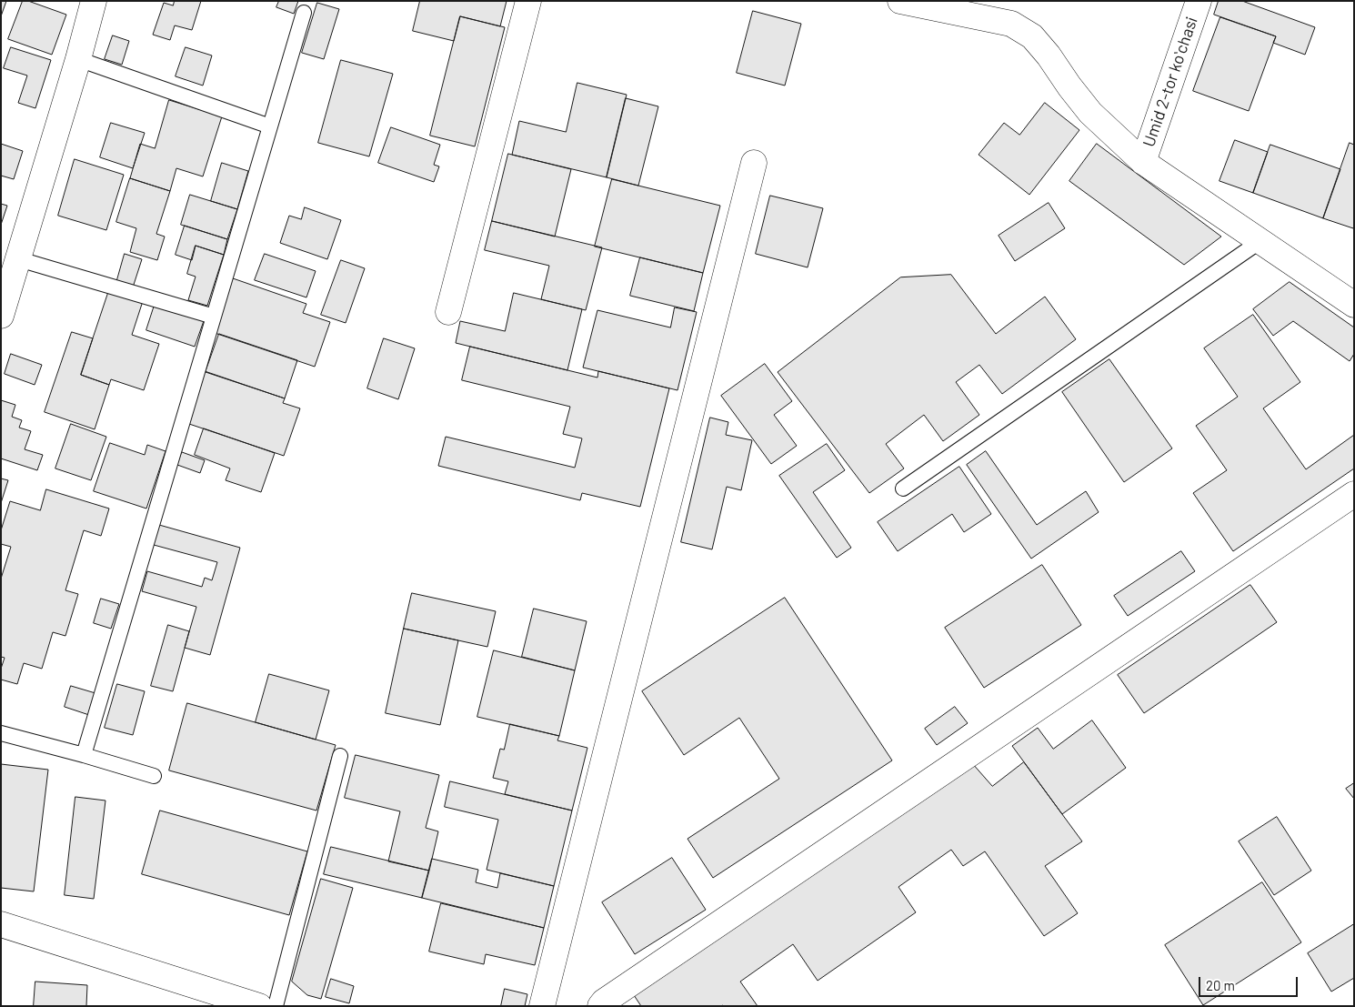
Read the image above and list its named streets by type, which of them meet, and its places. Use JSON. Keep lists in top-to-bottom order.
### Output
{
  "streets": {
    "street": ["Umid 2-tor koʻchasi"]
  },
  "scale_bar": "20 m"
}
